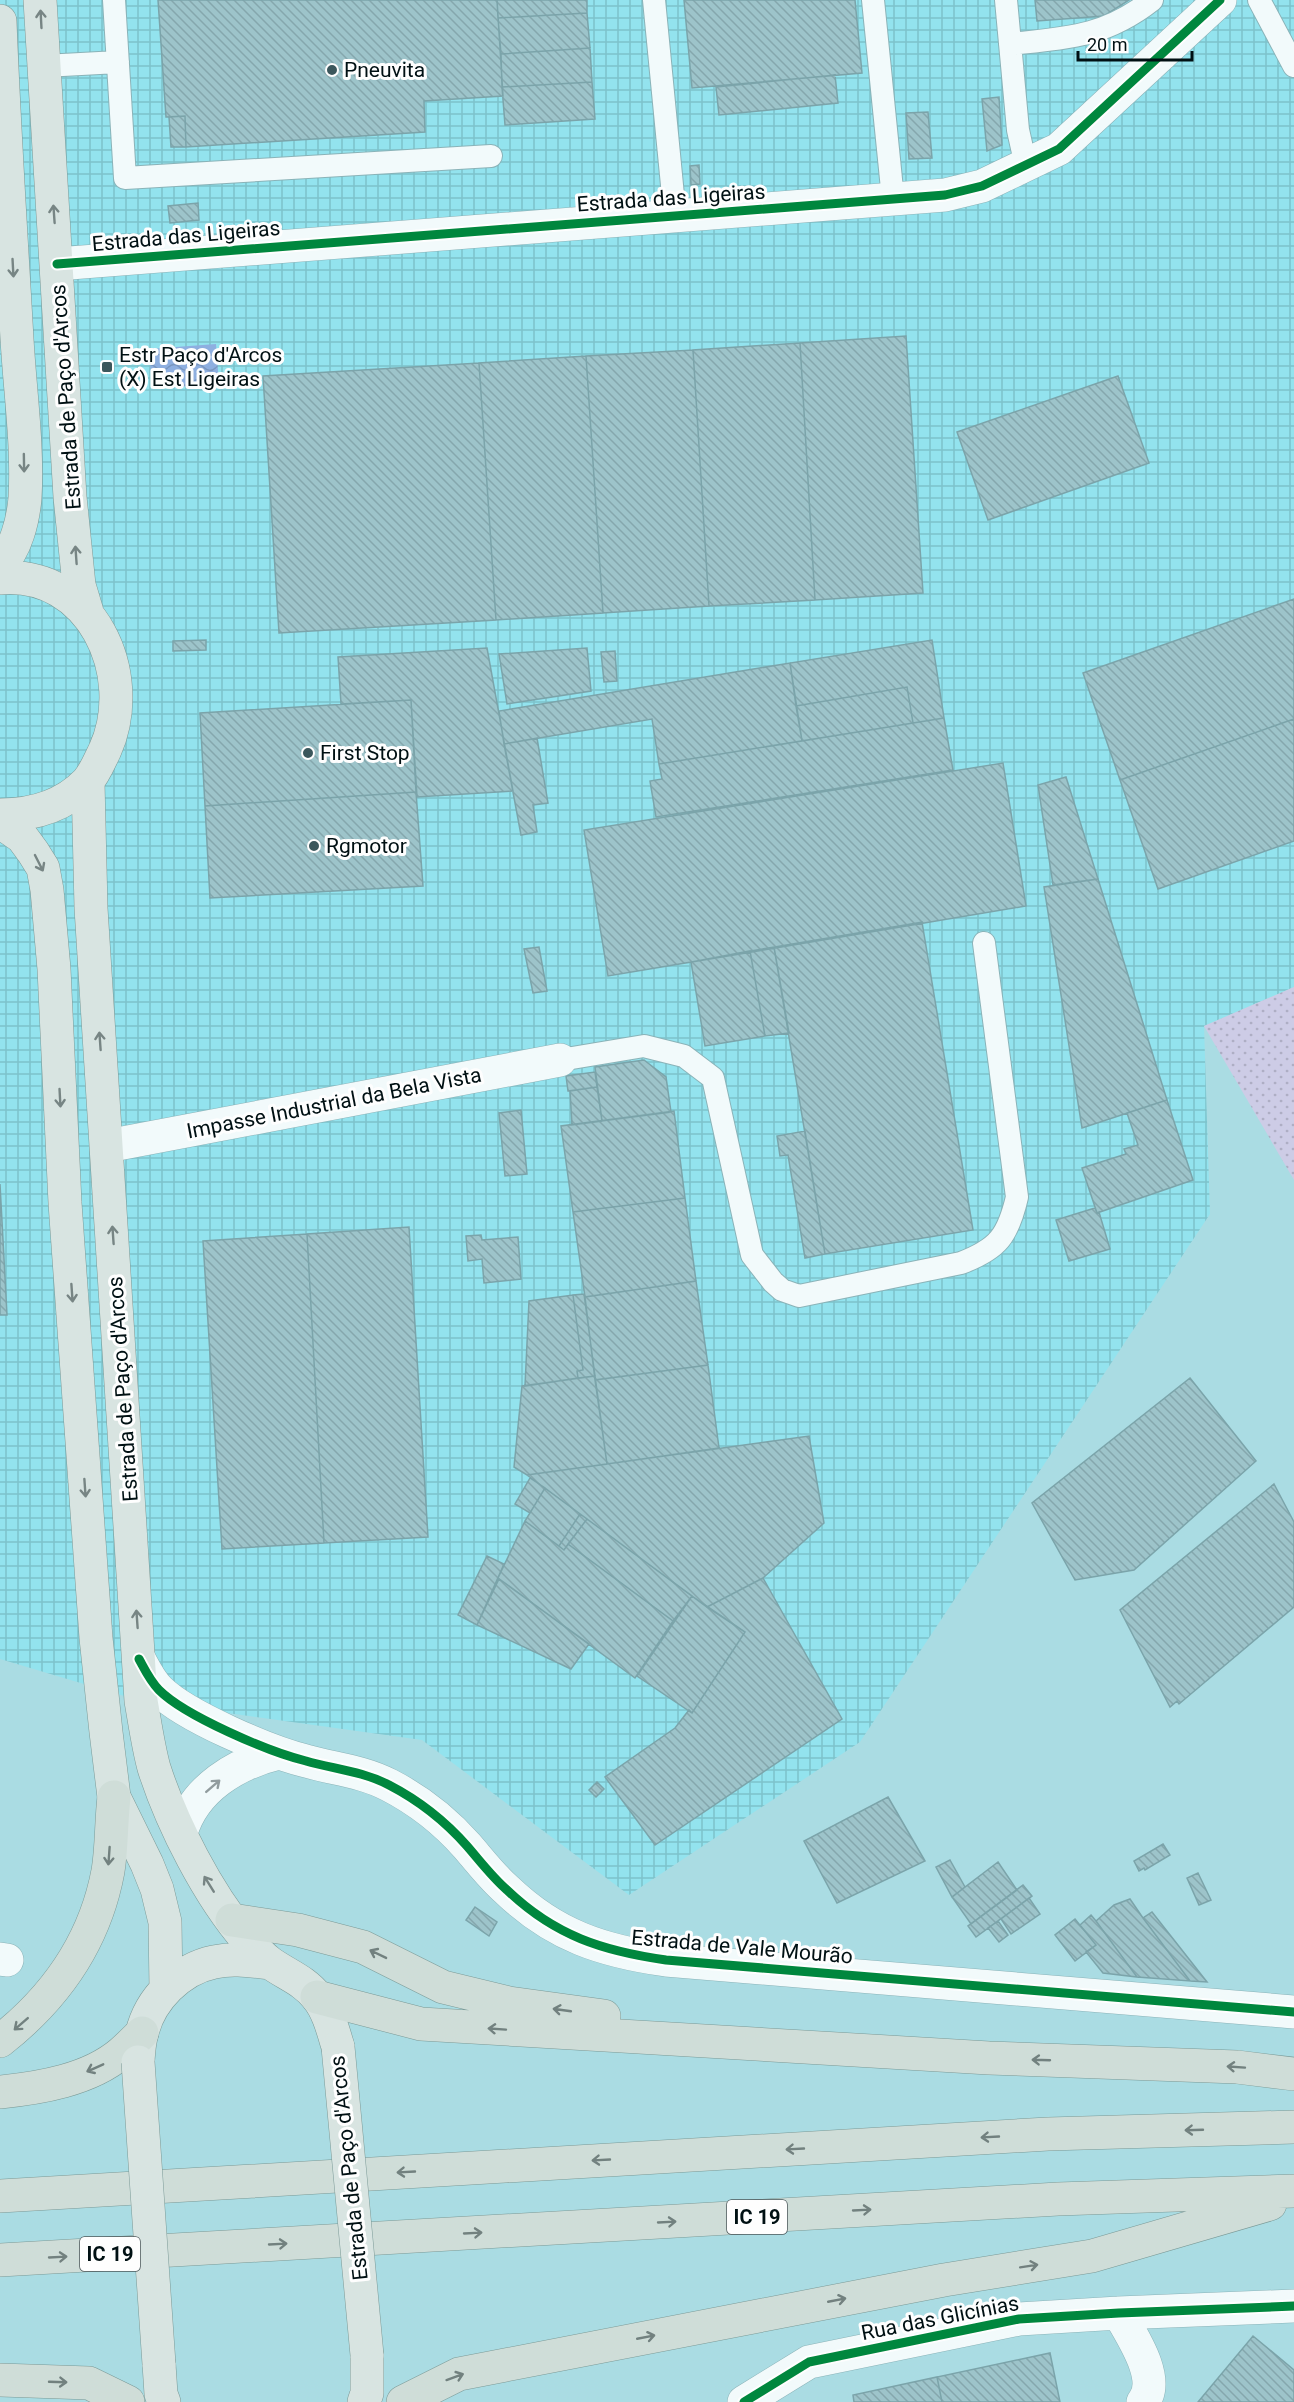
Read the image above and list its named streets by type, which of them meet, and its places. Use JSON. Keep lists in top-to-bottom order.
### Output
{
  "streets": {
    "highway": ["IC 19"],
    "main road": ["Estrada de Paço d'Arcos"],
    "street": [
      "Estrada das Ligeiras",
      "Impasse Industrial da Bela Vista",
      "Estrada de Vale Mourão",
      "Rua das Glicínias"
    ]
  },
  "crossings": [
    ["Estrada das Ligeiras", "Estrada de Paço d'Arcos"],
    ["Estrada de Paço d'Arcos", "Impasse Industrial da Bela Vista"],
    ["Estrada de Paço d'Arcos", "Estrada de Vale Mourão"]
  ],
  "places": {
    "other": ["Pneuvita", "First Stop", "Rgmotor"],
    "transit": ["Estr Paço d'Arcos (X) Est Ligeiras"]
  },
  "scale_bar": "20 m"
}
